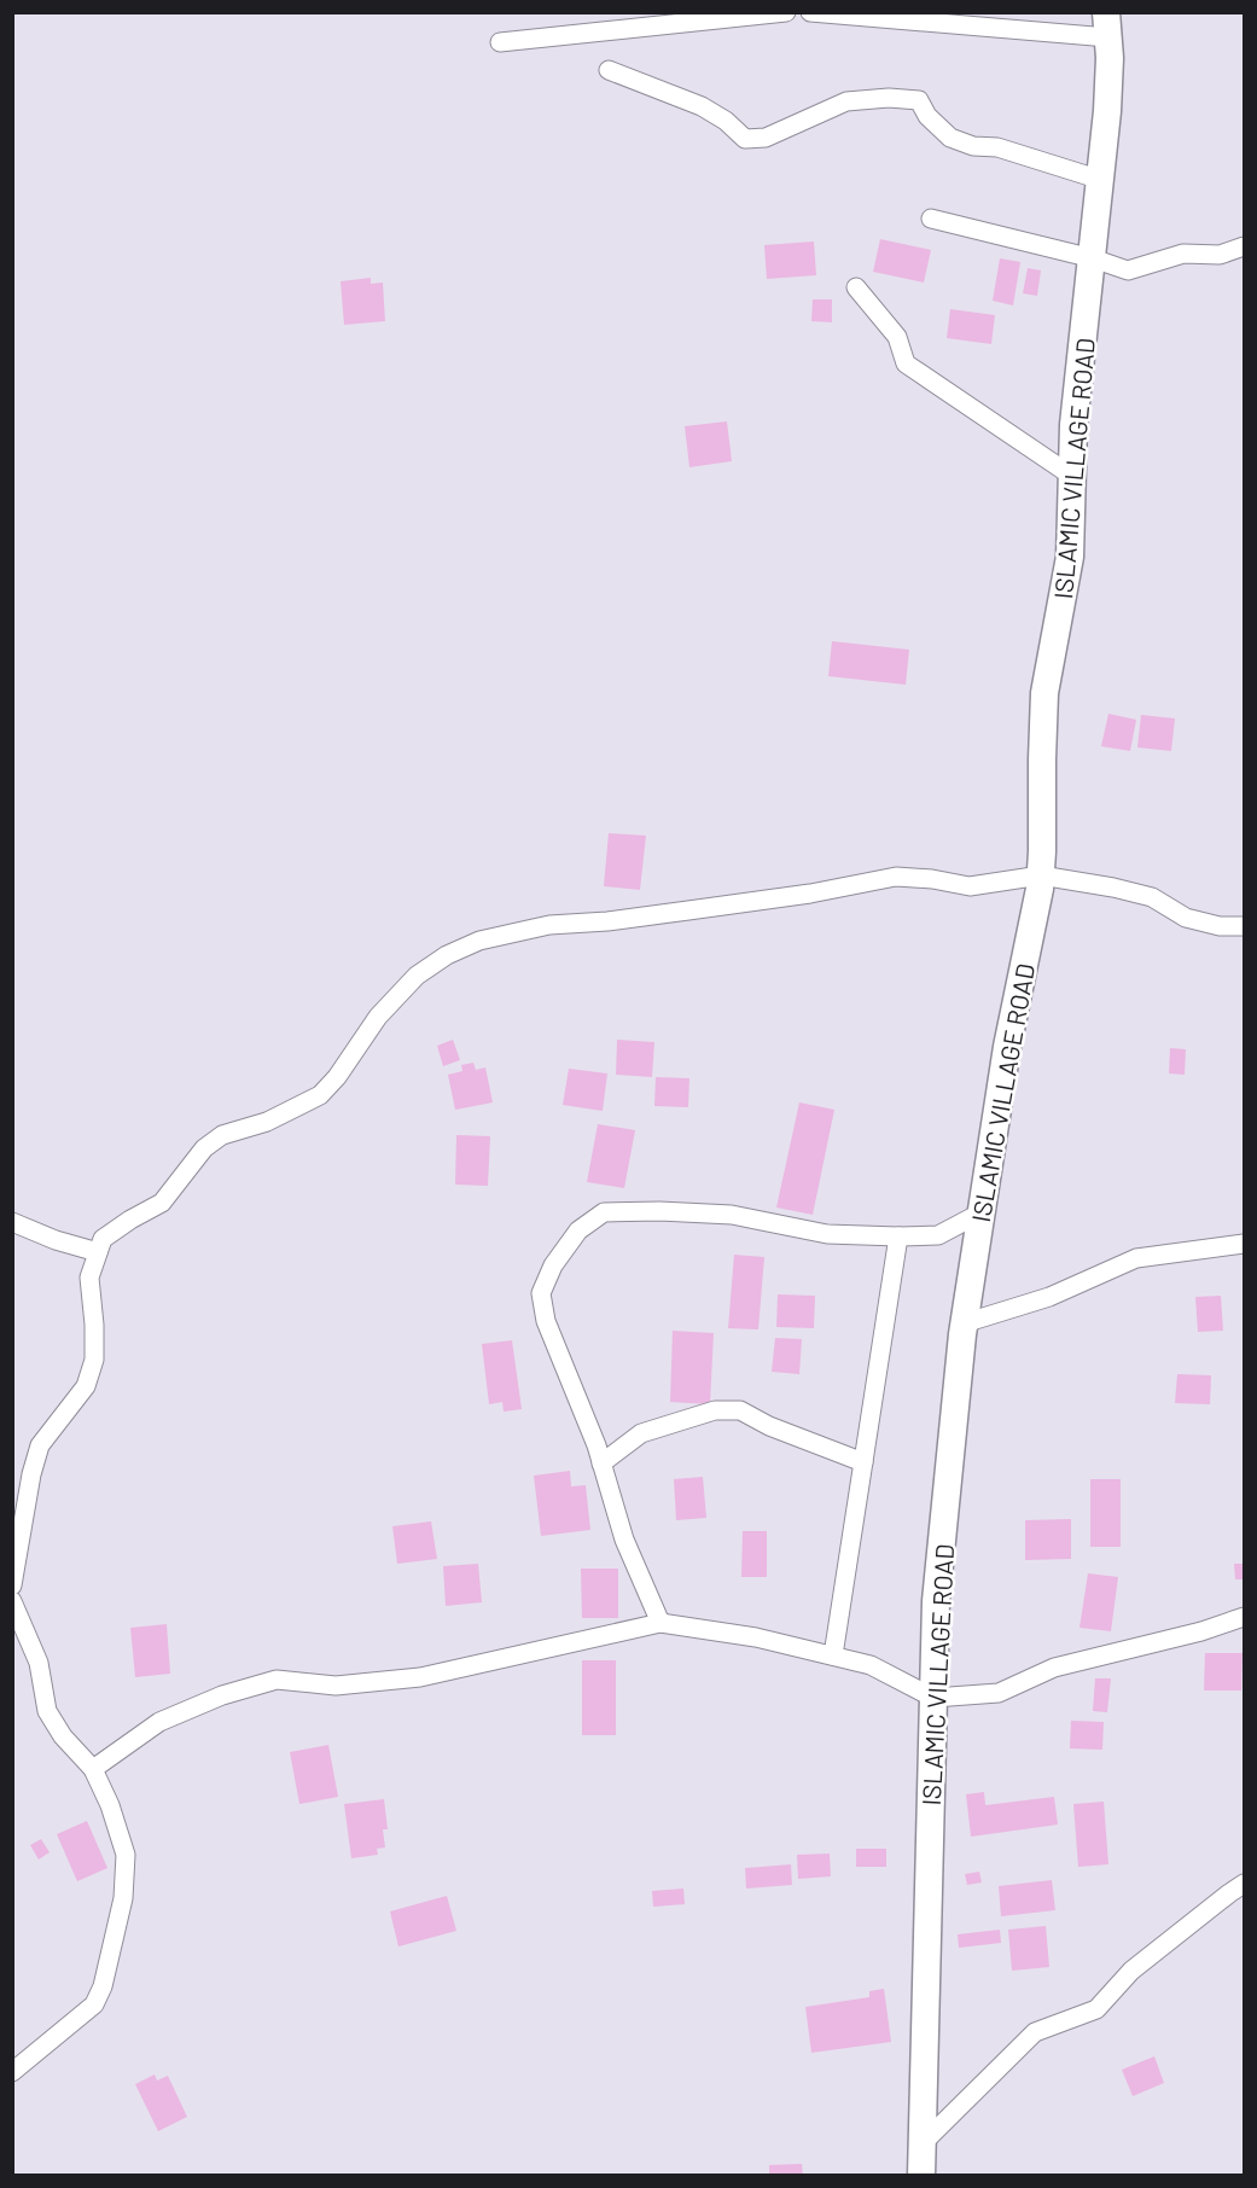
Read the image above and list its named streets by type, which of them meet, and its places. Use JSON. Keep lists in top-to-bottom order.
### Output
{
  "streets": {
    "street": ["ISLAMIC VILLAGE ROAD"]
  }
}
